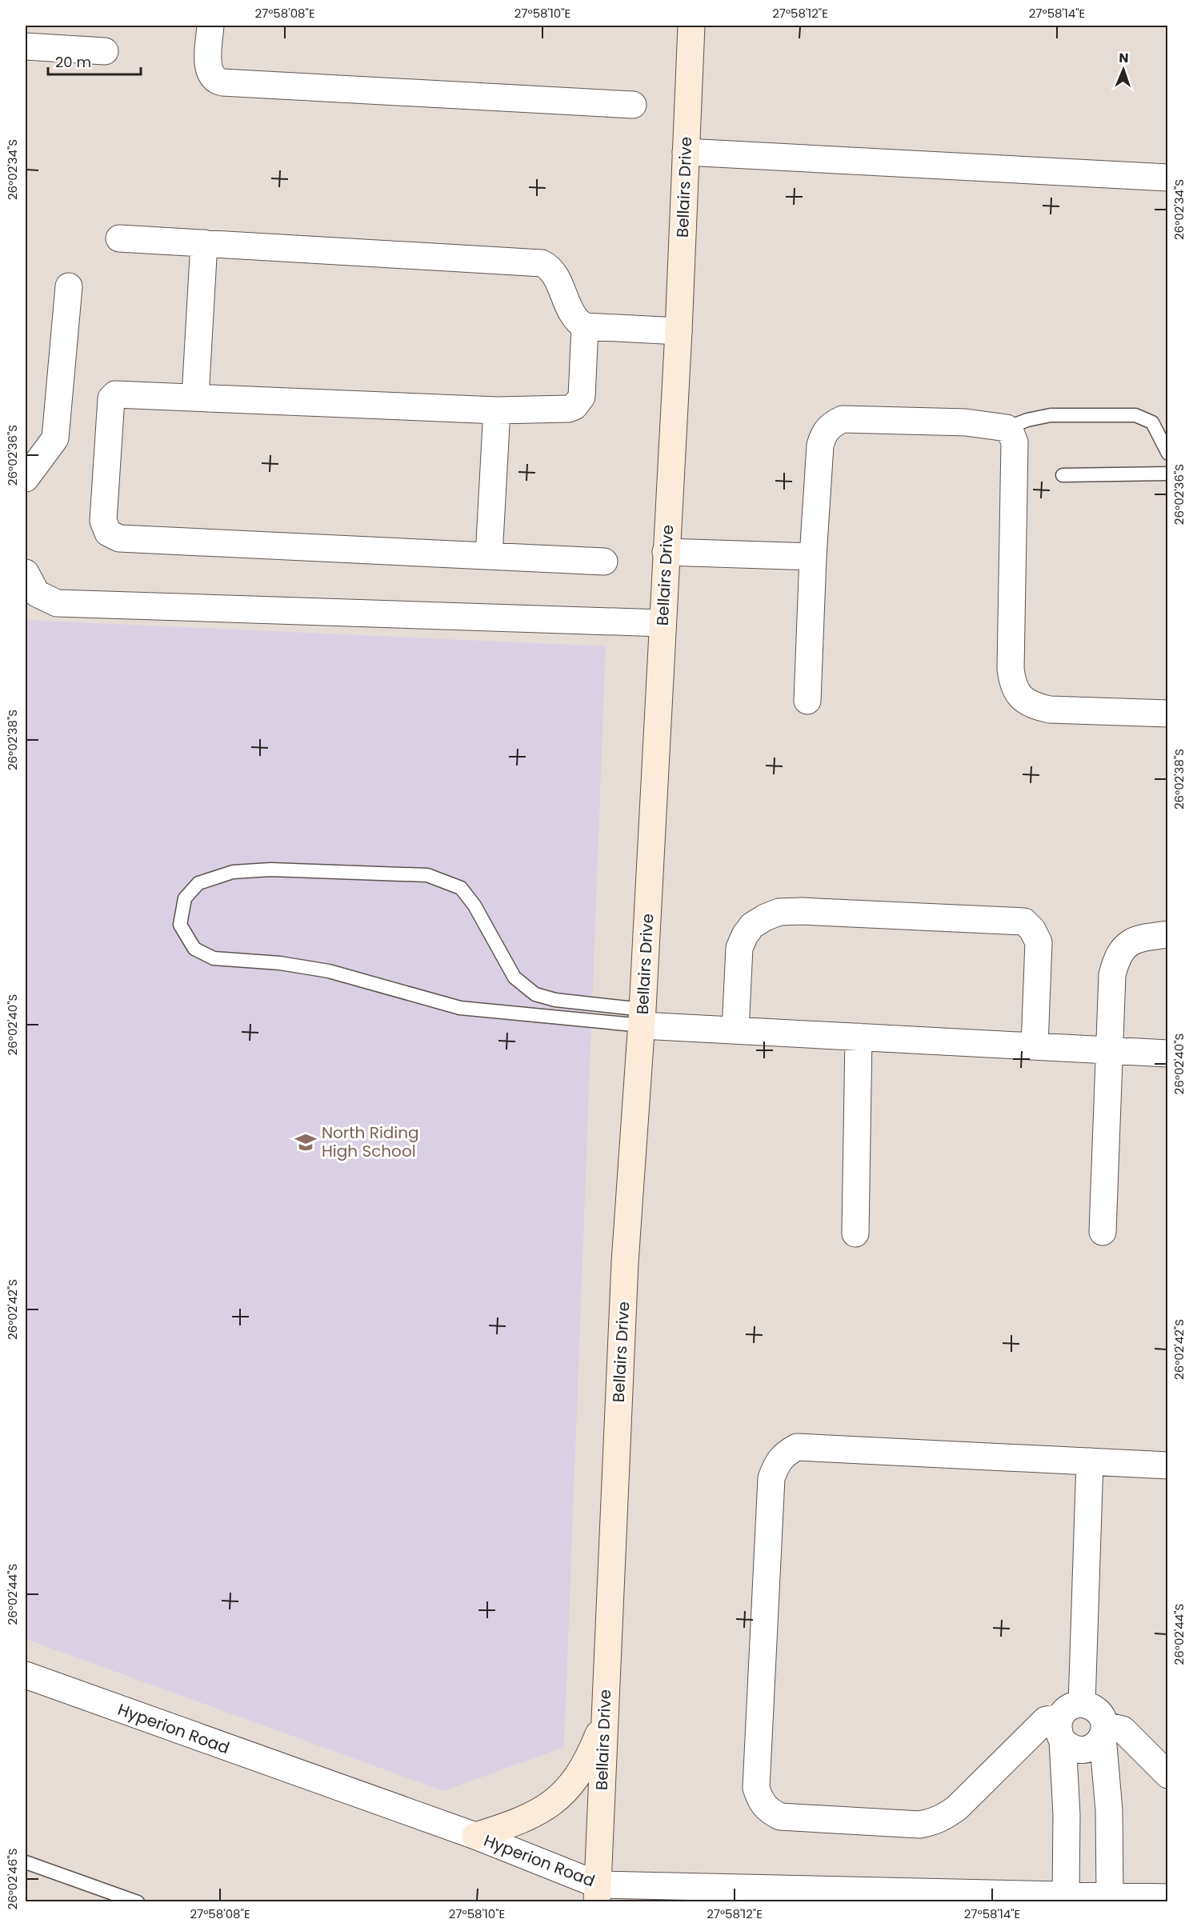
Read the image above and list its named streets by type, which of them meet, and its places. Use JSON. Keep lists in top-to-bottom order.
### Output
{
  "streets": {
    "street": ["Bellairs Drive", "Hyperion Road"]
  },
  "crossings": [
    ["Bellairs Drive", "Hyperion Road"]
  ],
  "places": {
    "school or university": ["North Riding High School"]
  },
  "scale_bar": "20 m",
  "north": "top",
  "coordinates": [
    "27°58'08\"E",
    "27°58'10\"E",
    "27°58'12\"E",
    "27°58'14\"E",
    "26°02'34\"S",
    "26°02'36\"S",
    "26°02'38\"S",
    "26°02'40\"S",
    "26°02'42\"S",
    "26°02'44\"S",
    "26°02'46\"S"
  ]
}
